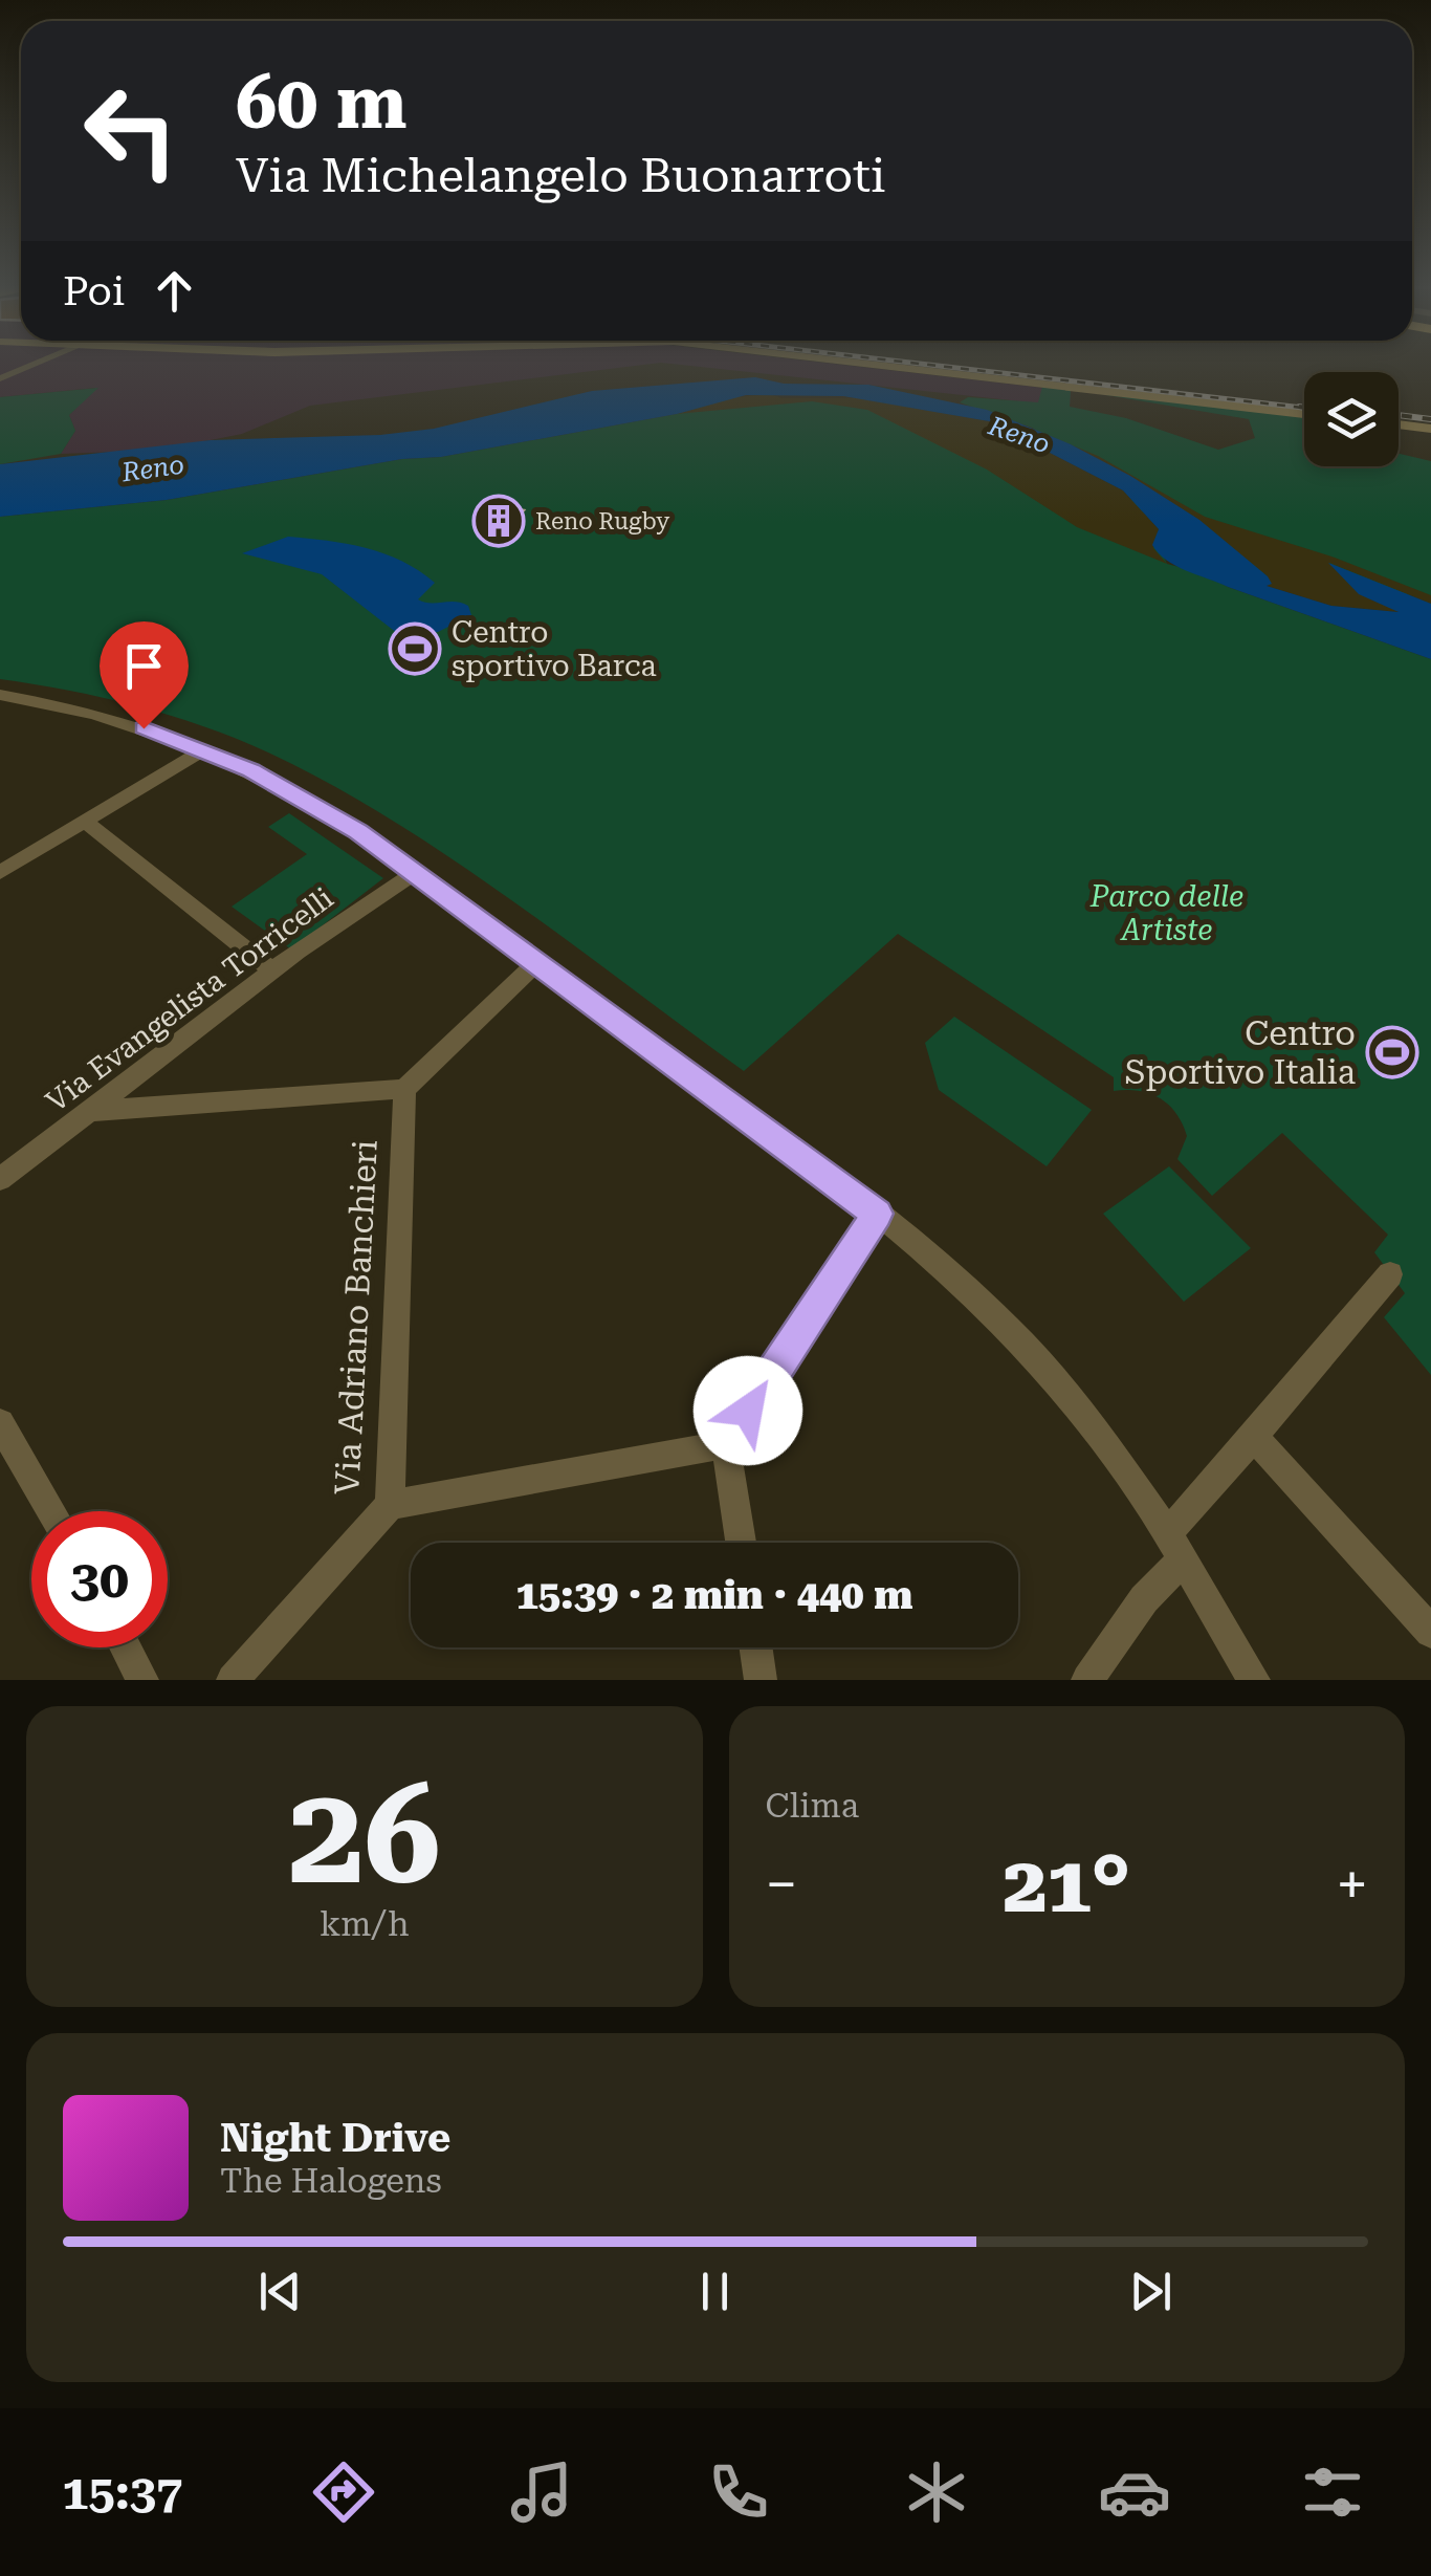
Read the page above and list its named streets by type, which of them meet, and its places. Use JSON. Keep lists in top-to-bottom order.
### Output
{
  "streets": {
    "street": ["Via Evangelista Torricelli", "Via Adriano Banchieri"]
  },
  "water": ["Reno"],
  "parks": ["Parco delle Artiste"],
  "places": {
    "building": ["Reno Rugby"],
    "sports": ["Centro sportivo Barca", "Centro Sportivo Italia"]
  },
  "page": {
    "turn": ["60 m", "Via Michelangelo Buonarroti"],
    "then": "Poi",
    "limit": "30",
    "trip": "15:39 · 2 min · 440 m",
    "tile": [
      ["26", "km/h"],
      "Clima"
    ],
    "heat": ["−", "21°", "+"],
    "song": ["Night Drive", "The Halogens"],
    "tabs": "15:37"
  }
}
